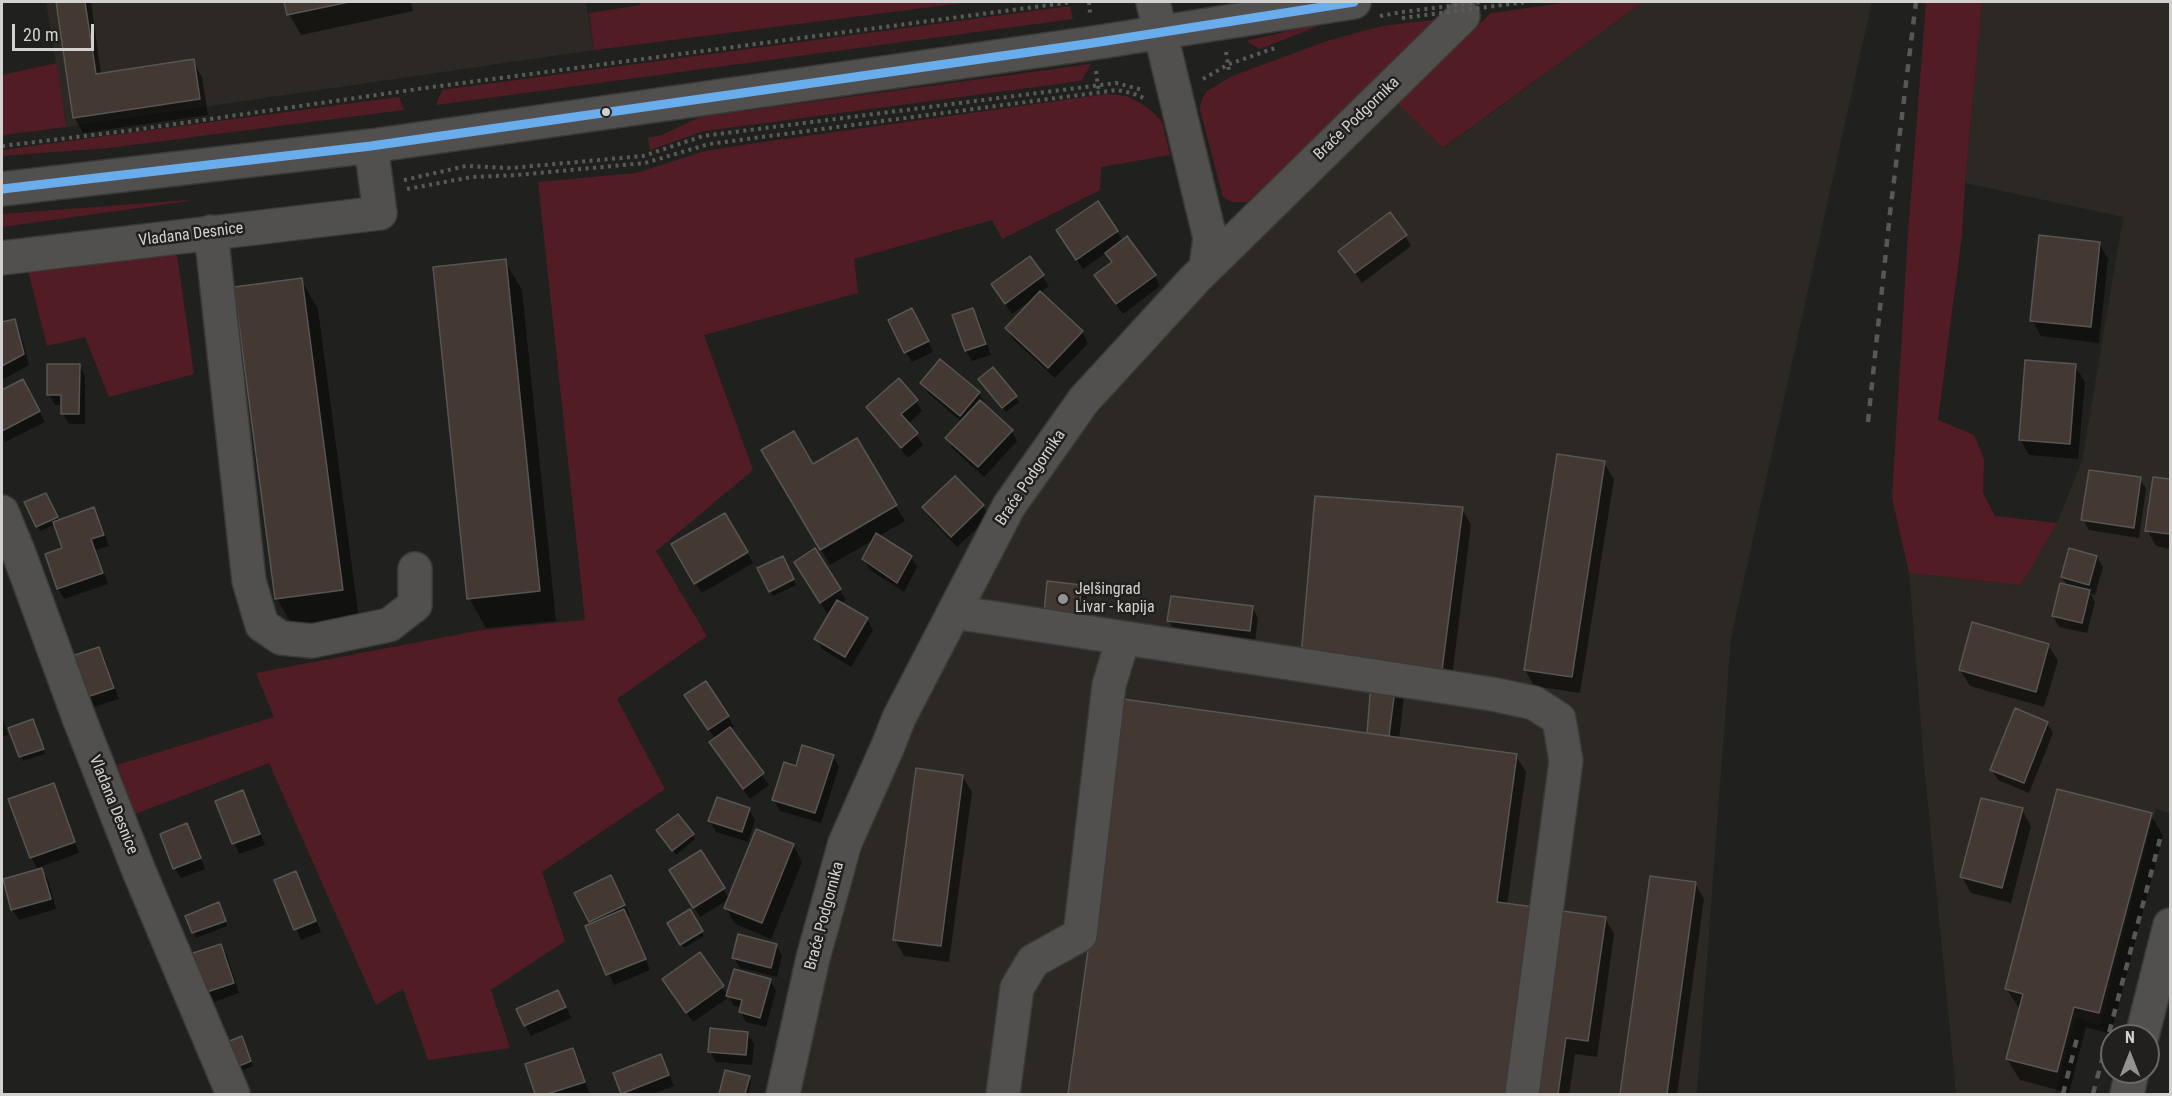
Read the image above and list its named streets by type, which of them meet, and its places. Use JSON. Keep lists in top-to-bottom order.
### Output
{
  "streets": {
    "street": ["Braće Podgornika", "Vladana Desnice"]
  },
  "places": ["Jelšingrad Livar - kapija"],
  "scale_bar": "20 m",
  "north": "top"
}
